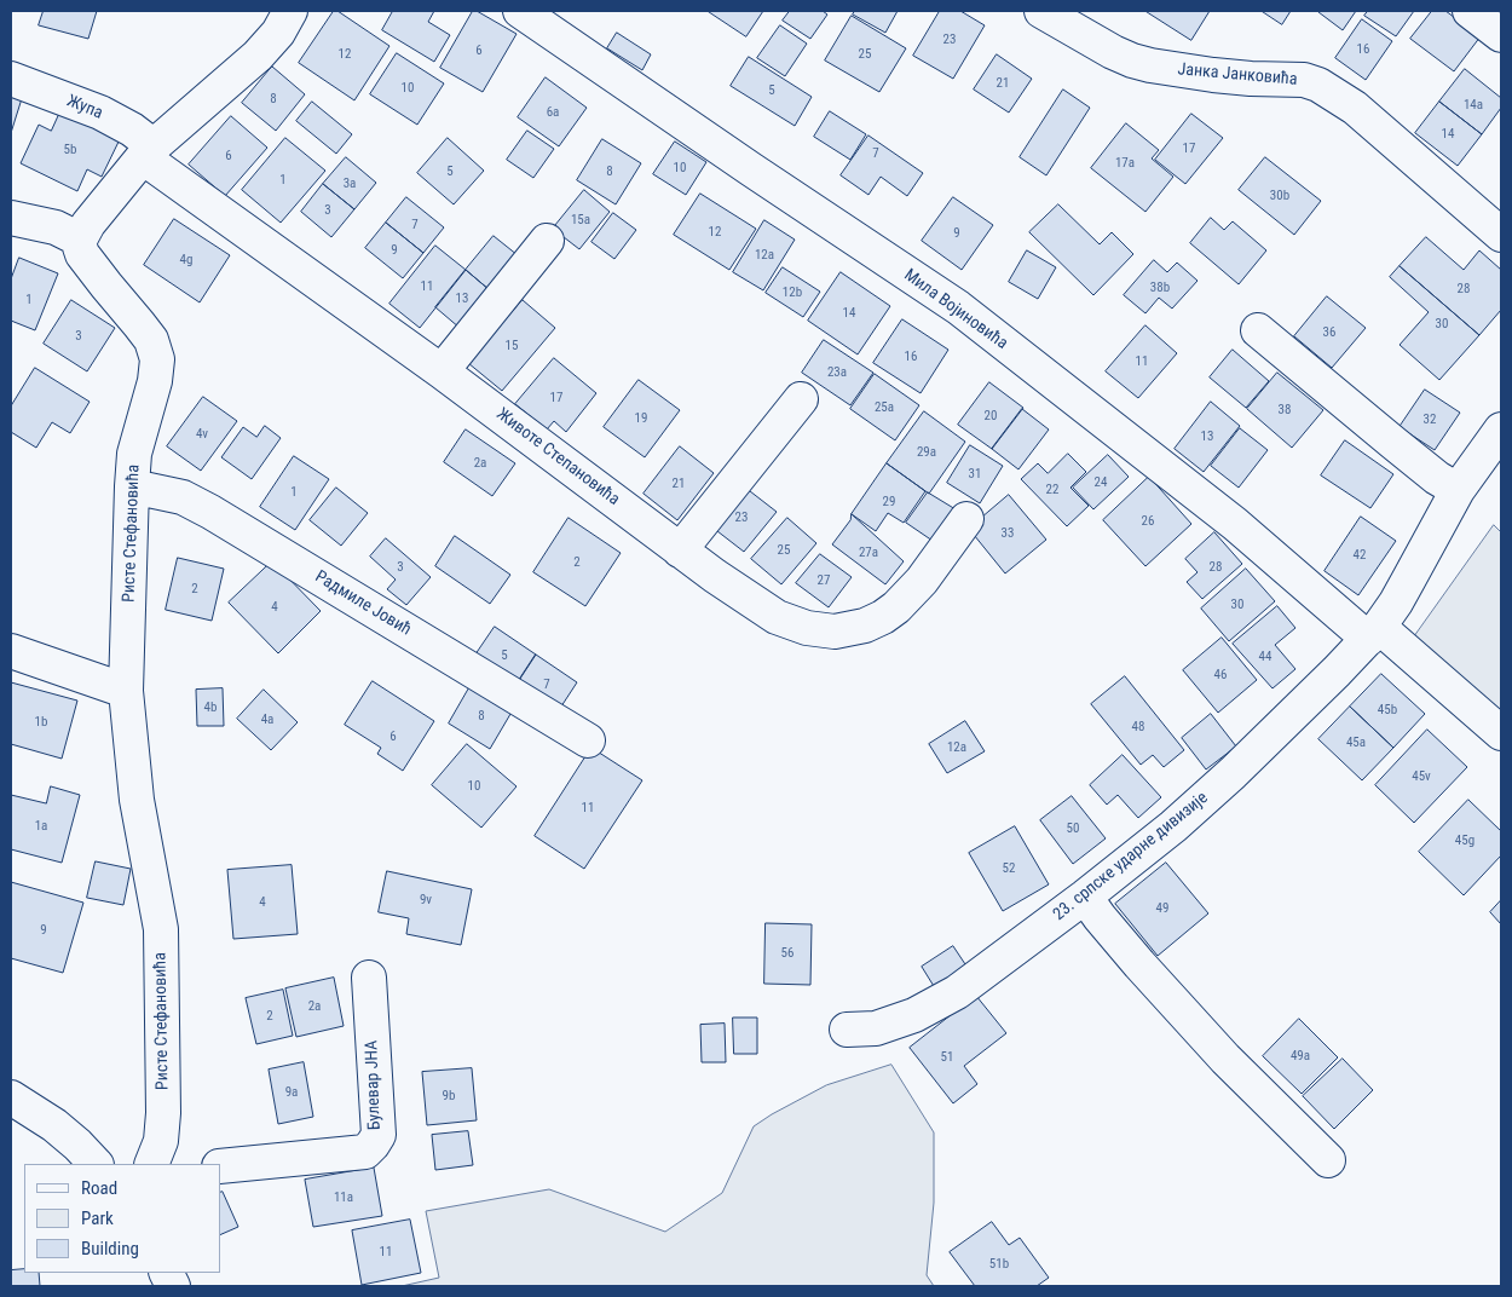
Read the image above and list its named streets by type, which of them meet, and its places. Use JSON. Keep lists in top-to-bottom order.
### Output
{
  "streets": {
    "street": [
      "Јанка Јанковића",
      "Жупа",
      "Мила Војиновића",
      "Животе Степановића",
      "Ристе Стефановића",
      "Радмиле Јовић",
      "23. српске ударне дивизије",
      "Булевар ЈНА"
    ]
  },
  "crossings": [
    ["Жупа", "Животе Степановића"],
    ["Мила Војиновића", "23. српске ударне дивизије"],
    ["Ристе Стефановића", "Радмиле Јовић"]
  ],
  "house_numbers": [
    "23",
    "16",
    "6",
    "12",
    "25",
    "21",
    "10",
    "5",
    "8",
    "14a",
    "6a",
    "14",
    "17",
    "5b",
    "7",
    "6",
    "17a",
    "10",
    "5",
    "8",
    "1",
    "3a",
    "30b",
    "3",
    "15a",
    "7",
    "12",
    "9",
    "9",
    "12a",
    "4g",
    "11",
    "38b",
    "28",
    "12b",
    "13",
    "1",
    "14",
    "30",
    "36",
    "3",
    "15",
    "16",
    "11",
    "23a",
    "17",
    "25a",
    "38",
    "20",
    "19",
    "32",
    "4v",
    "13",
    "29a",
    "2a",
    "31",
    "24",
    "21",
    "22",
    "1",
    "29",
    "23",
    "26",
    "33",
    "25",
    "27a",
    "42",
    "2",
    "3",
    "28",
    "27",
    "2",
    "30",
    "4",
    "5",
    "44",
    "46",
    "7",
    "4b",
    "45b",
    "8",
    "4a",
    "1b",
    "48",
    "6",
    "45a",
    "12a",
    "45v",
    "10",
    "11",
    "1a",
    "50",
    "45g",
    "52",
    "9v",
    "4",
    "49",
    "9",
    "56",
    "2a",
    "2",
    "49a",
    "51",
    "9a",
    "9b",
    "11a",
    "11",
    "51b"
  ],
  "legend": ["Road", "Park", "Building"]
}
